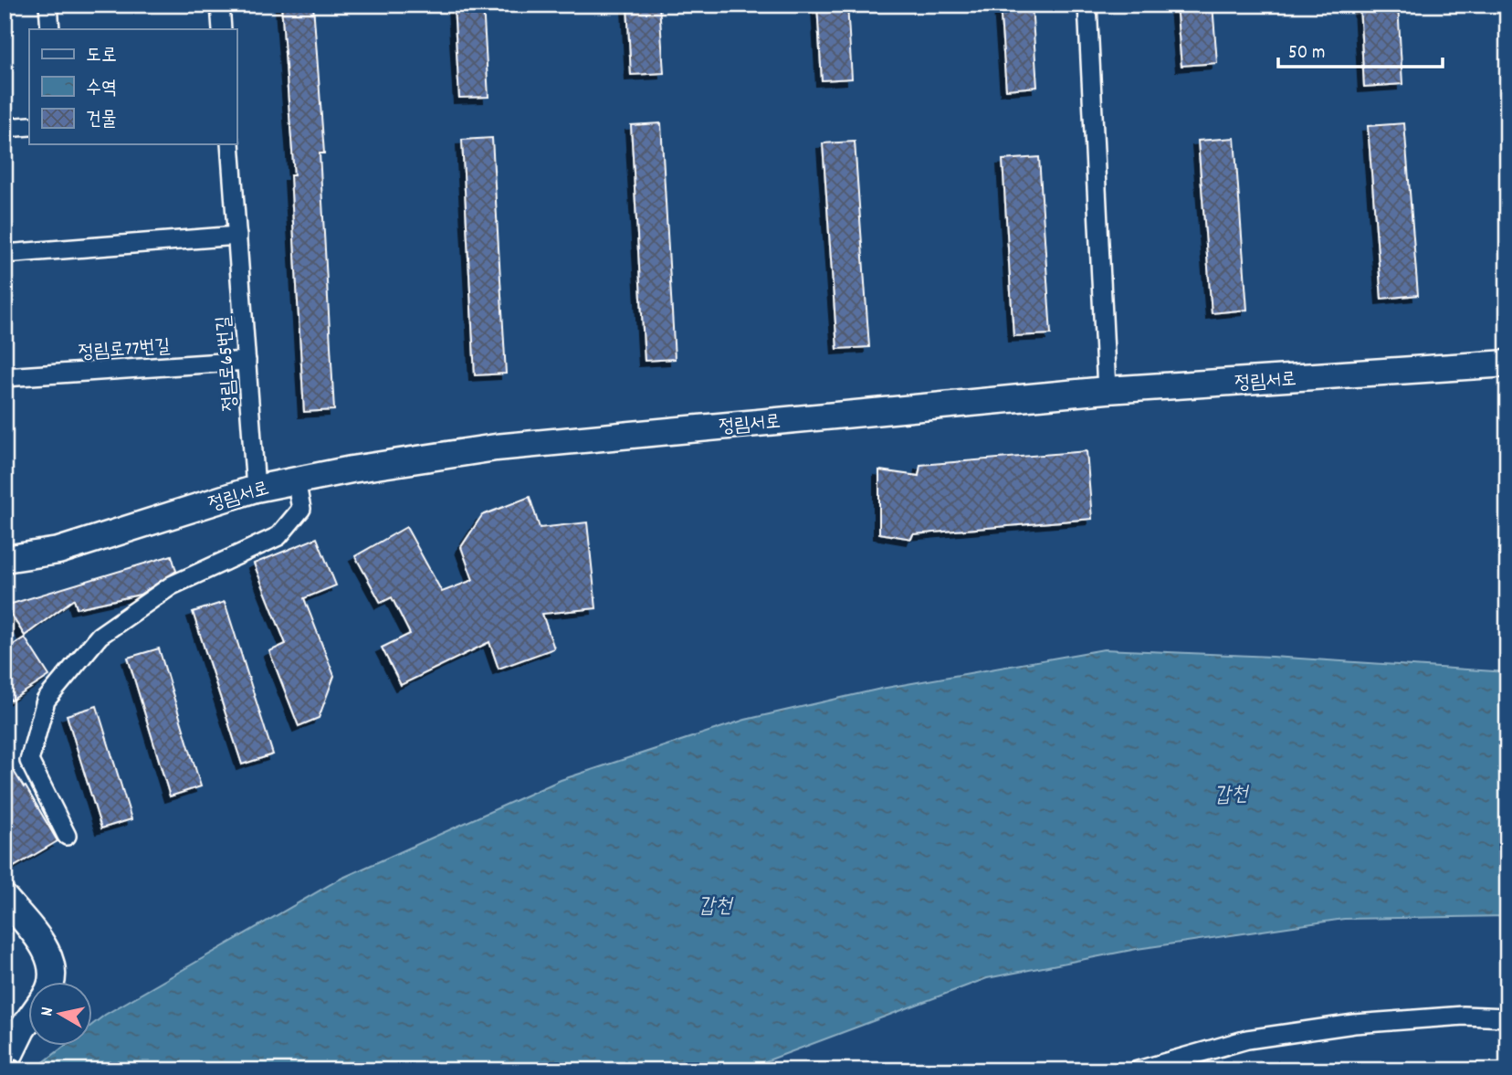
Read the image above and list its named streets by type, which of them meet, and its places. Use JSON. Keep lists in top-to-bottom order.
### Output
{
  "streets": {
    "main road": ["정림서로"],
    "street": ["정림로77번길", "정림로65번길"]
  },
  "crossings": [
    ["정림로77번길", "정림로65번길"],
    ["정림로65번길", "정림서로"]
  ],
  "water": ["갑천"],
  "legend": ["도로", "수역", "건물"],
  "scale_bar": "50 m",
  "north": "left"
}
